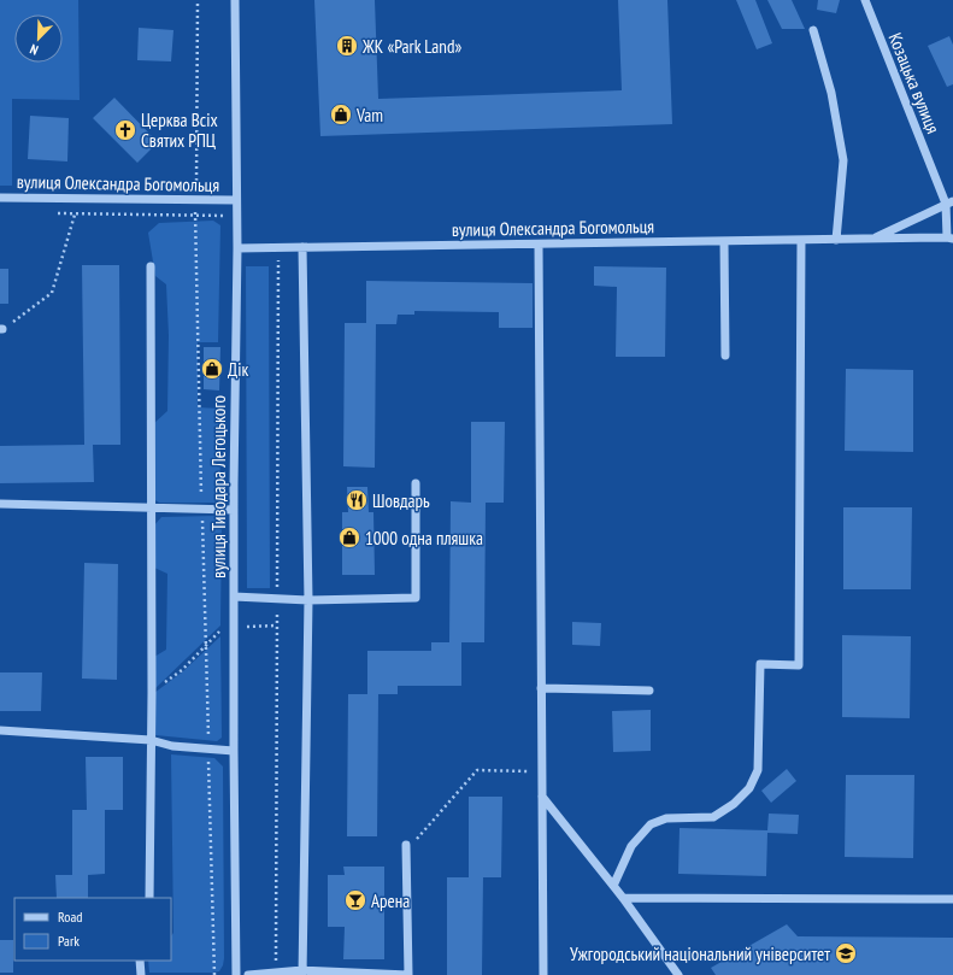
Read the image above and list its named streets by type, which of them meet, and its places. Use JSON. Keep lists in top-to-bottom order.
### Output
{
  "streets": {
    "street": ["Козацька вулиця", "вулиця Олександра Богомольця", "вулиця Тиводара Легоцького"]
  },
  "crossings": [
    ["Козацька вулиця", "вулиця Олександра Богомольця"],
    ["вулиця Олександра Богомольця", "вулиця Тиводара Легоцького"]
  ],
  "places": {
    "building": ["ЖК «Park Land»"],
    "shop": ["Vam", "Дік", "1000 одна пляшка"],
    "church": ["Церква Всіх Святих РПЦ"],
    "restaurant": ["Шовдарь"],
    "bar": ["Арена"],
    "school or university": ["Ужгородський національний університет"]
  },
  "legend": ["Road", "Park"],
  "north": "bottom left"
}
